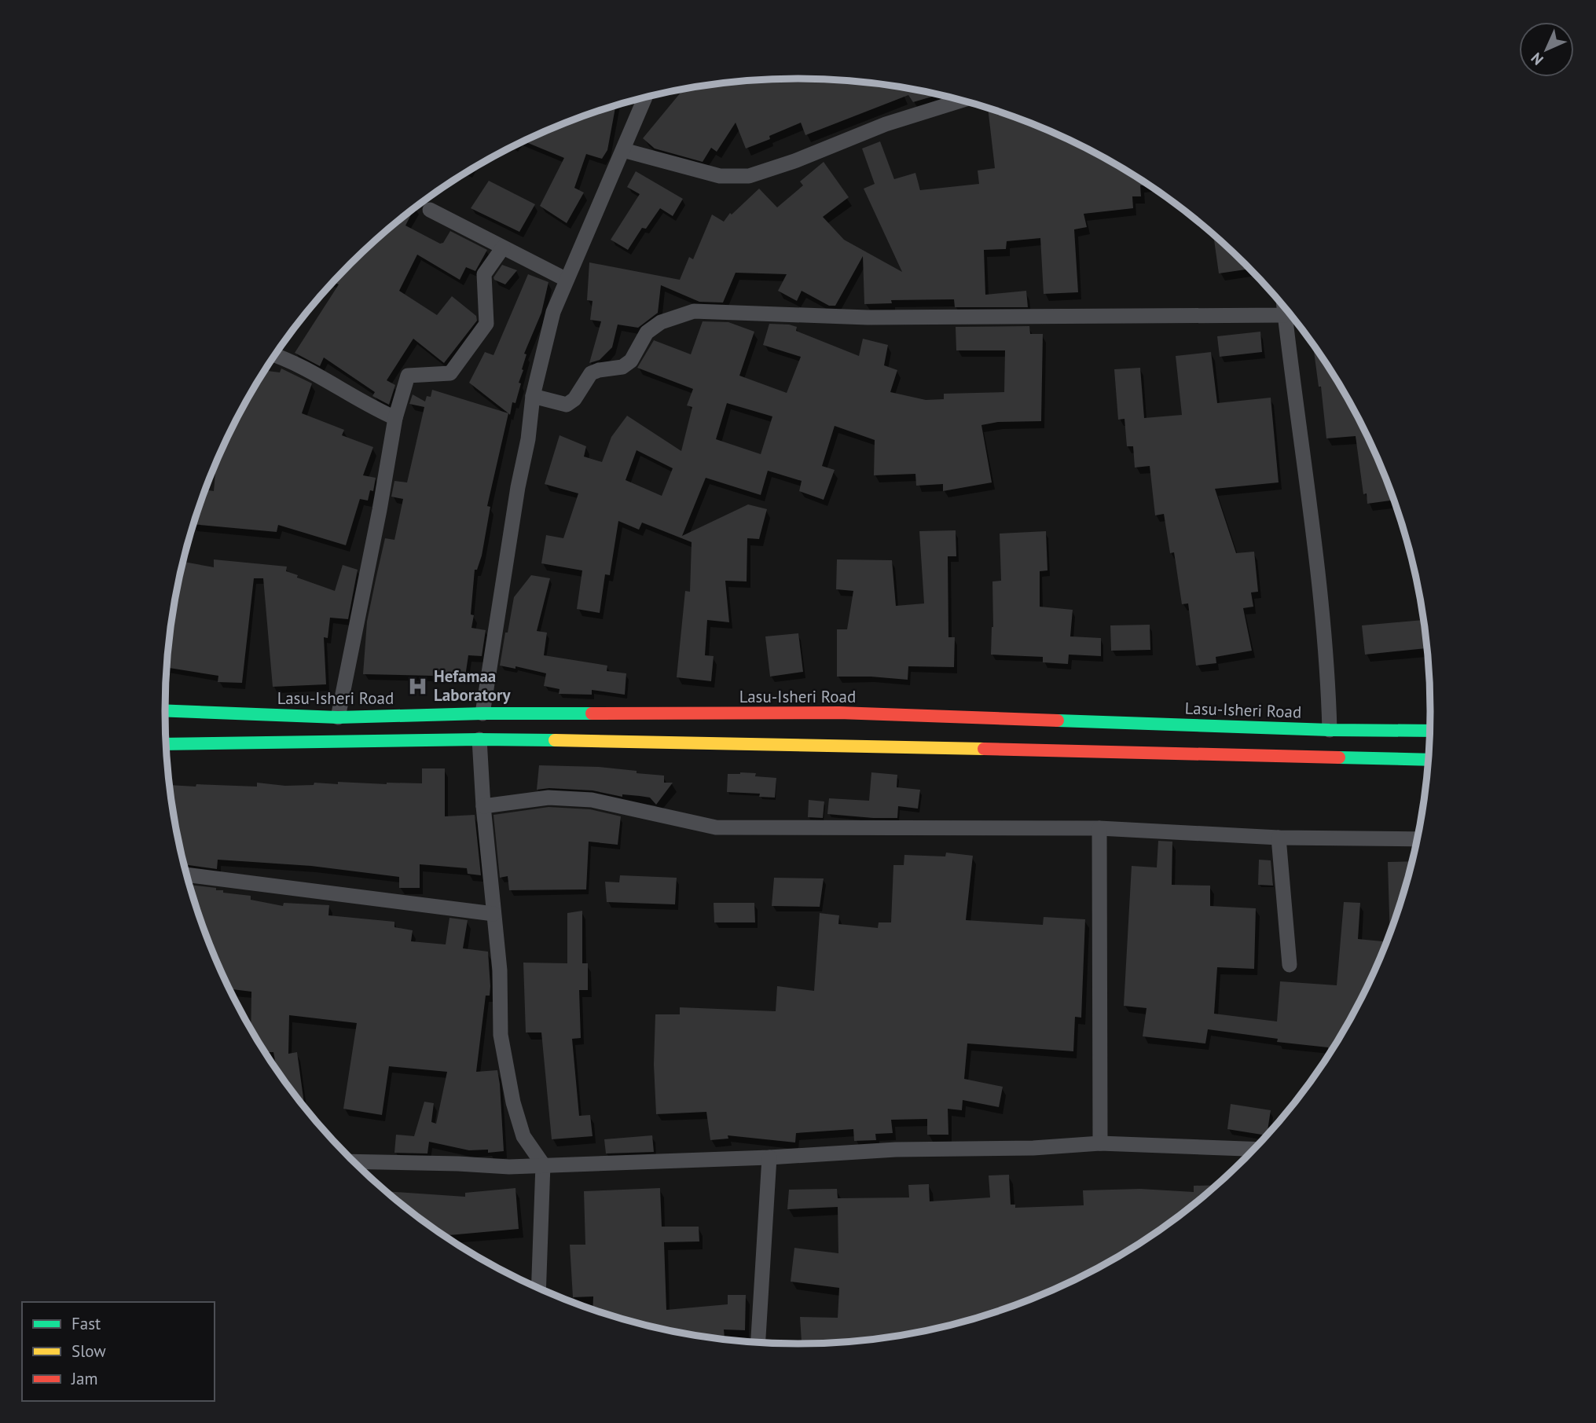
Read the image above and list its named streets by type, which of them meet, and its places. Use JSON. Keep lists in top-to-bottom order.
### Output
{
  "streets": {
    "main road": ["Lasu-Isheri Road"]
  },
  "places": {
    "hospital": ["Hefamaa Laboratory"]
  },
  "legend": ["Fast", "Slow", "Jam"],
  "north": "bottom left"
}
